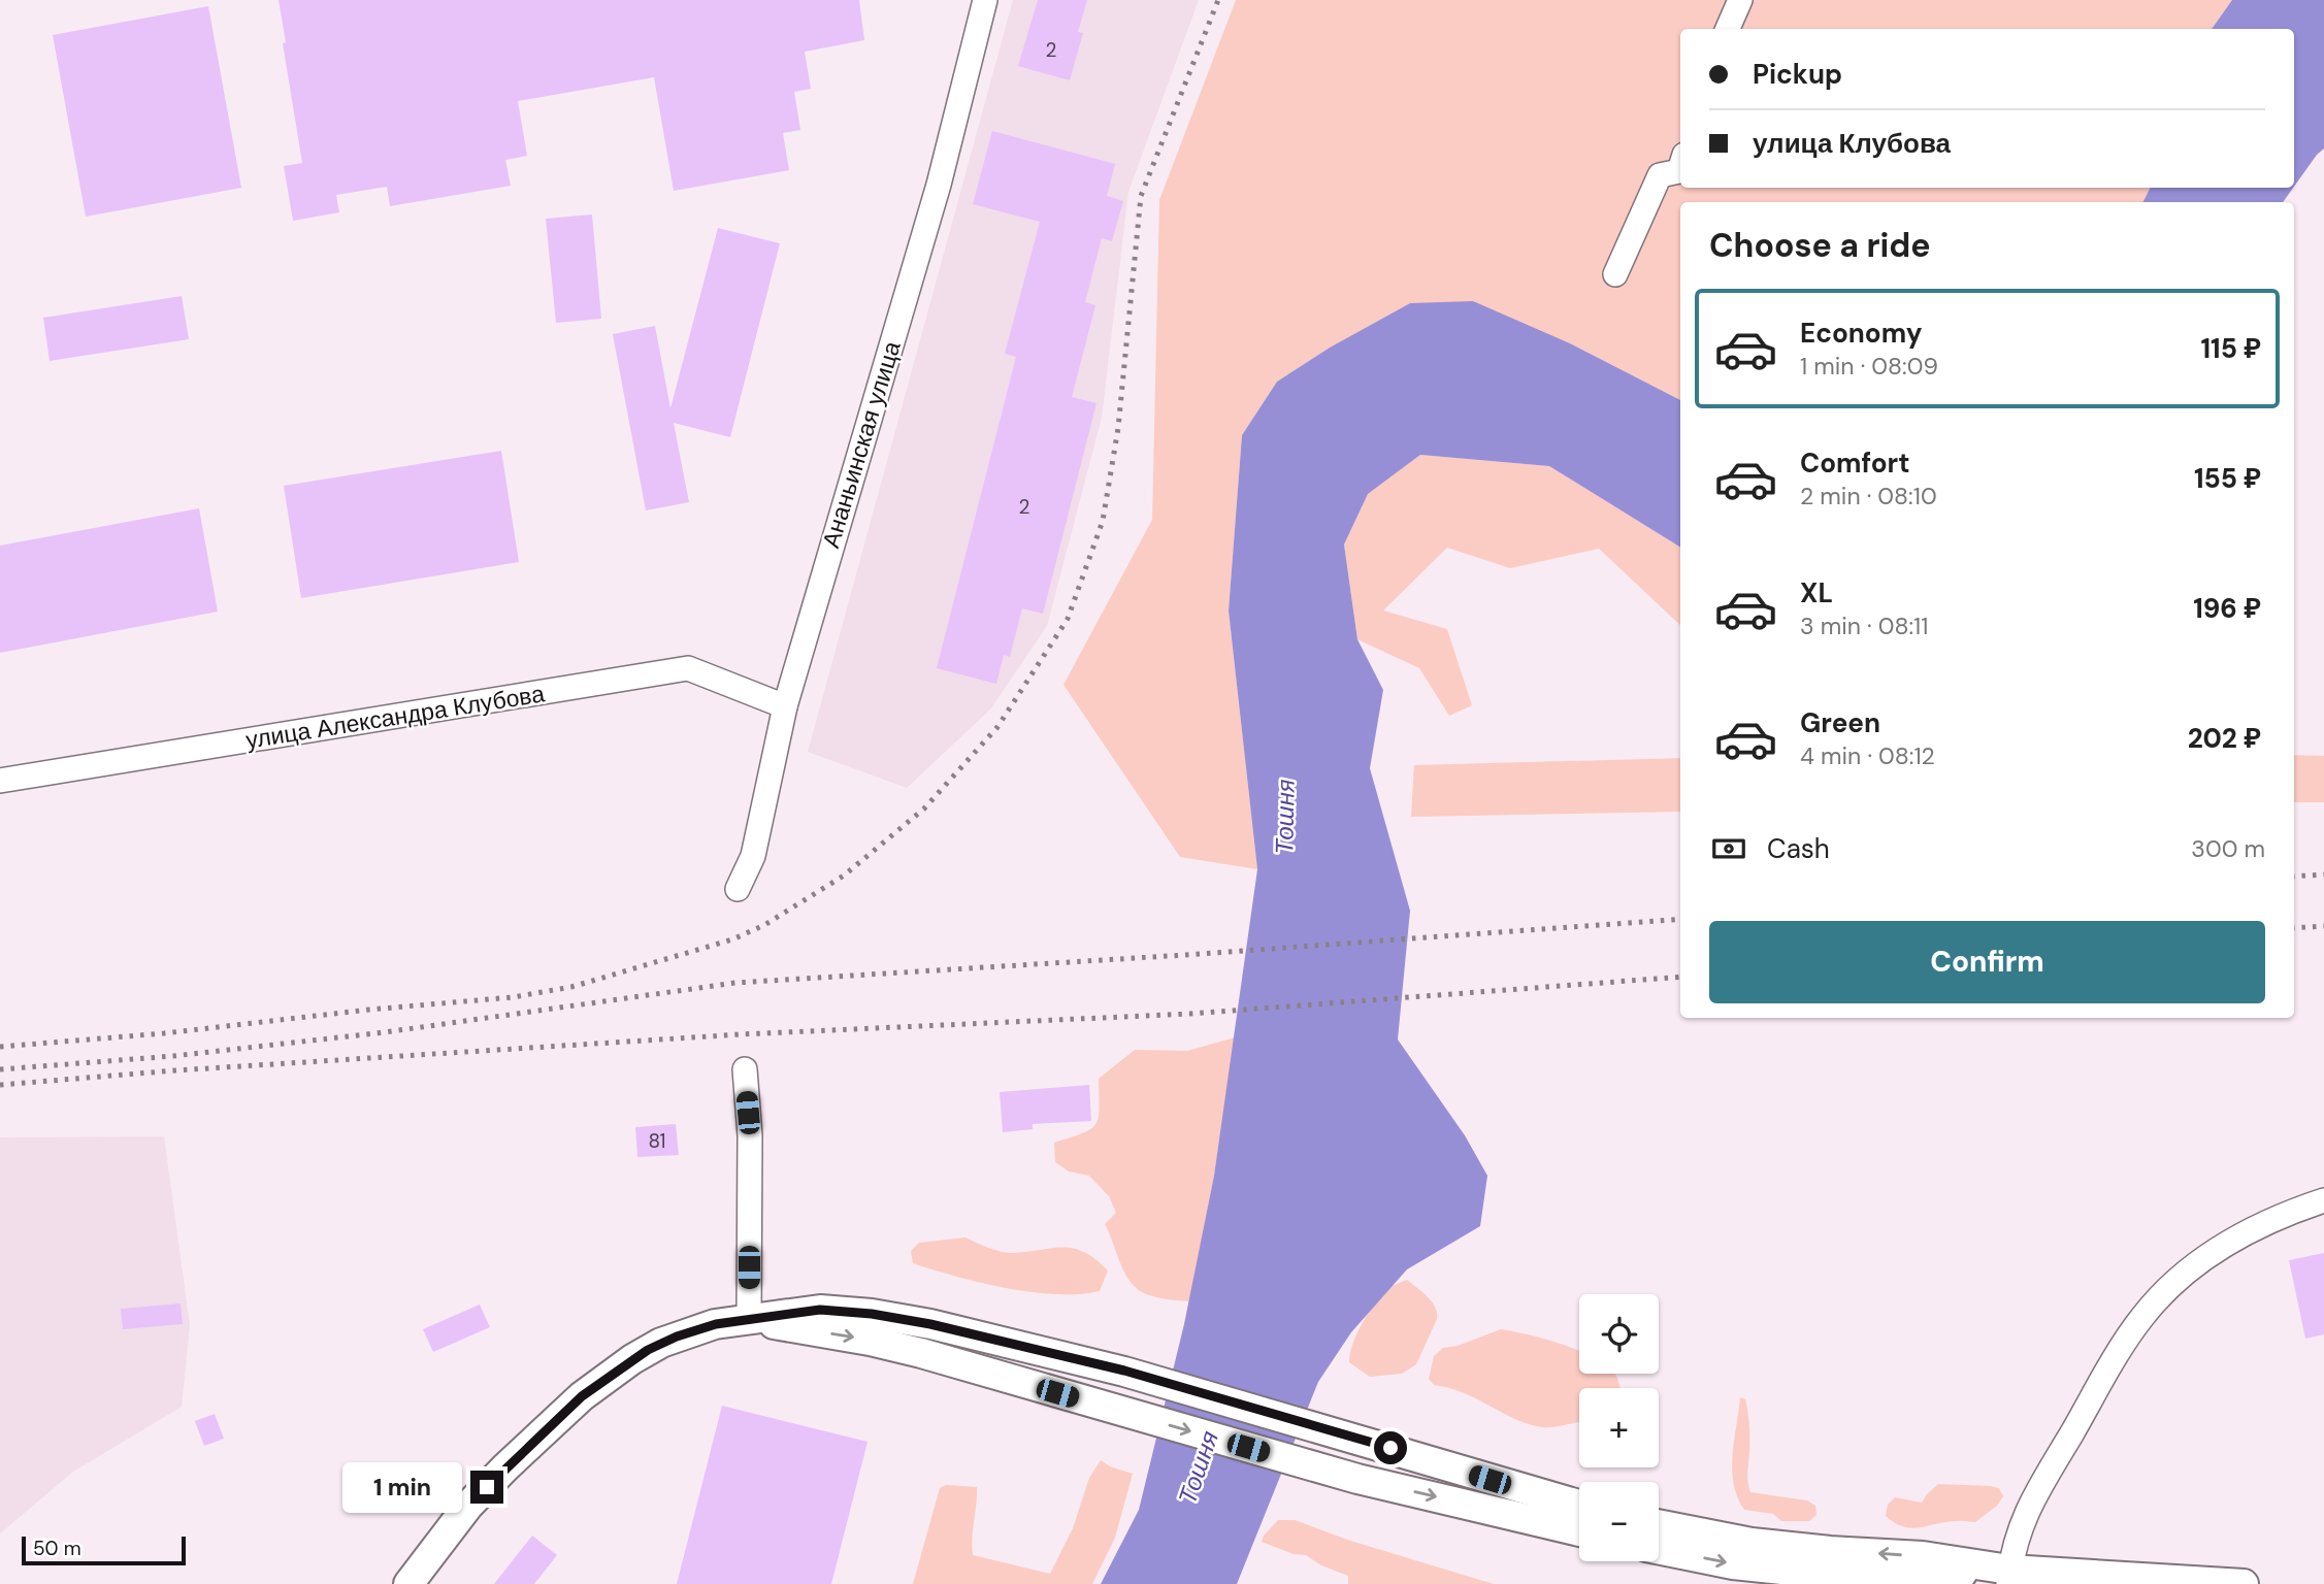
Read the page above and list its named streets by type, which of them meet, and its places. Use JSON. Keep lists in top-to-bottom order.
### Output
{
  "streets": {
    "street": ["Ананьинская улица", "улица Александра Клубова"]
  },
  "crossings": [
    ["Ананьинская улица", "улица Александра Клубова"]
  ],
  "water": ["Тошня"],
  "house_numbers": ["2", "2", "81"],
  "scale_bar": "50 m",
  "page": {
    "banner": ["Pickup", "улица Клубова"],
    "heading": "Choose a ride",
    "list": [
      {
        "name": "Economy",
        "note": "1 min · 08:09",
        "value": "115 ₽"
      },
      {
        "name": "Comfort",
        "note": "2 min · 08:10",
        "value": "155 ₽"
      },
      {
        "name": "XL",
        "note": "3 min · 08:11",
        "value": "196 ₽"
      },
      {
        "name": "Green",
        "note": "4 min · 08:12",
        "value": "202 ₽"
      }
    ],
    "pay": ["Cash", "300 m"],
    "buttons": "Confirm",
    "map_buttons": ["+", "−"],
    "bubble": "1 min",
    "scale": "50 m"
  }
}
